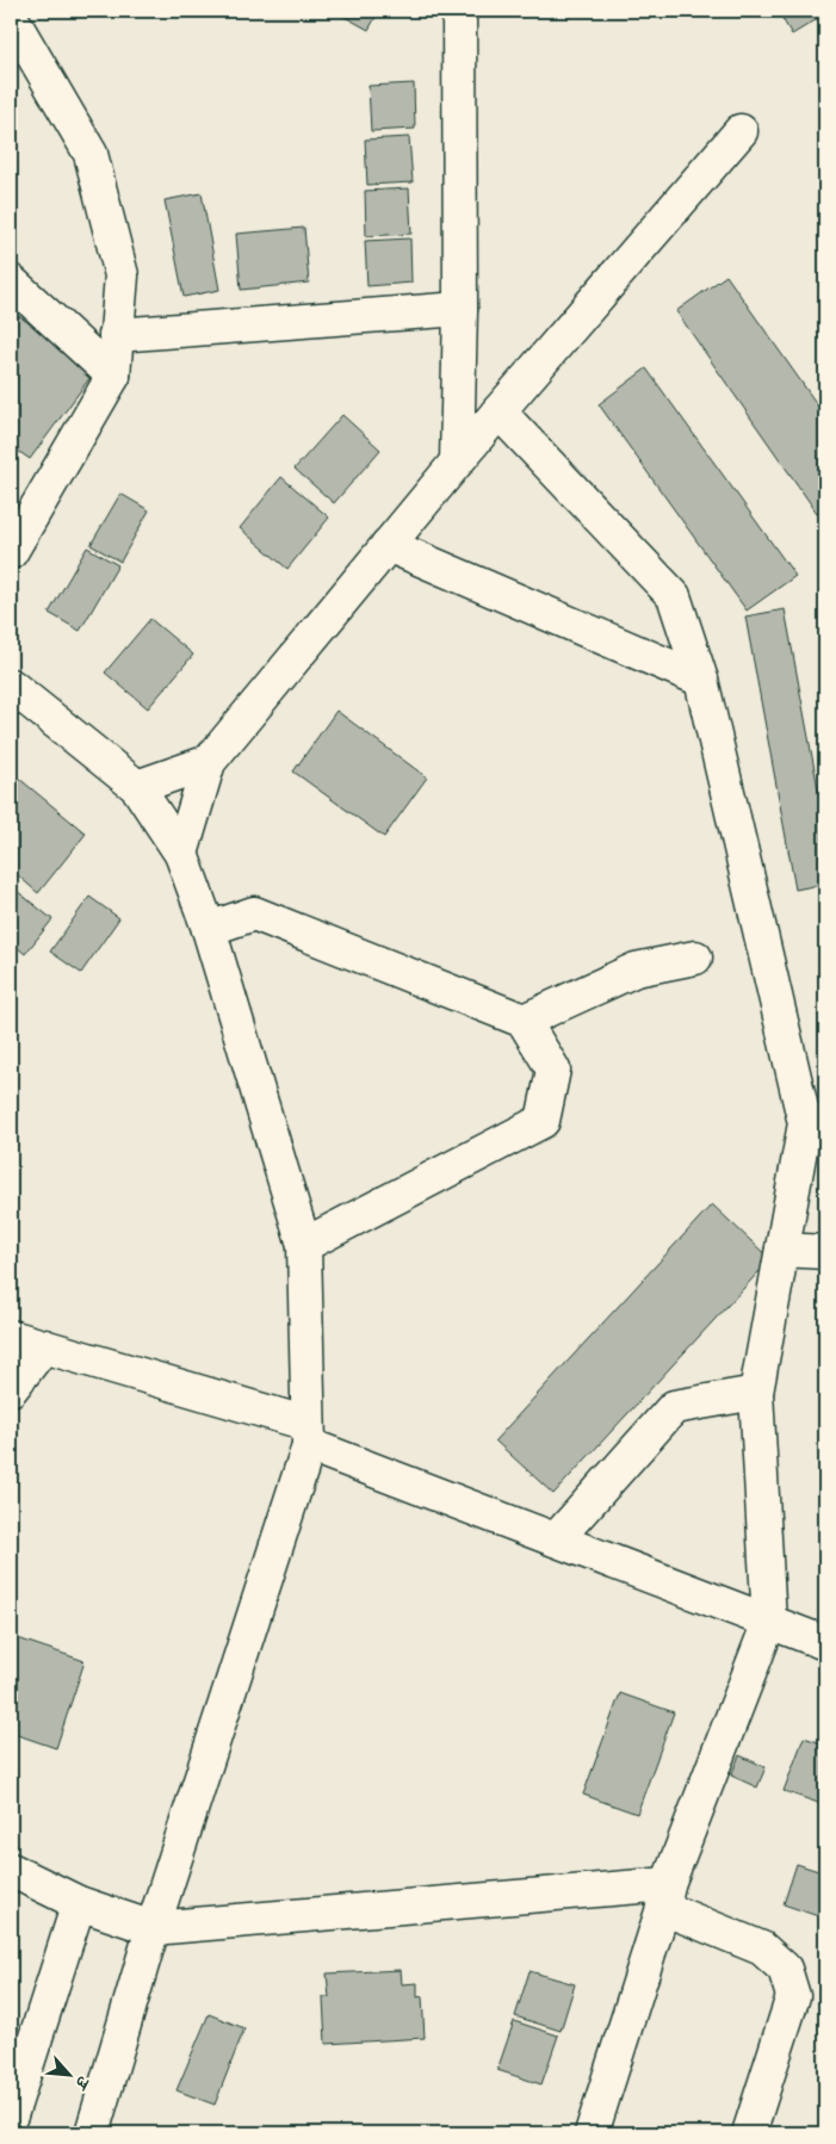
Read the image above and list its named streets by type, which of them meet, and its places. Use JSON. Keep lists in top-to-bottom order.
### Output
{
  "north": "bottom right"
}
